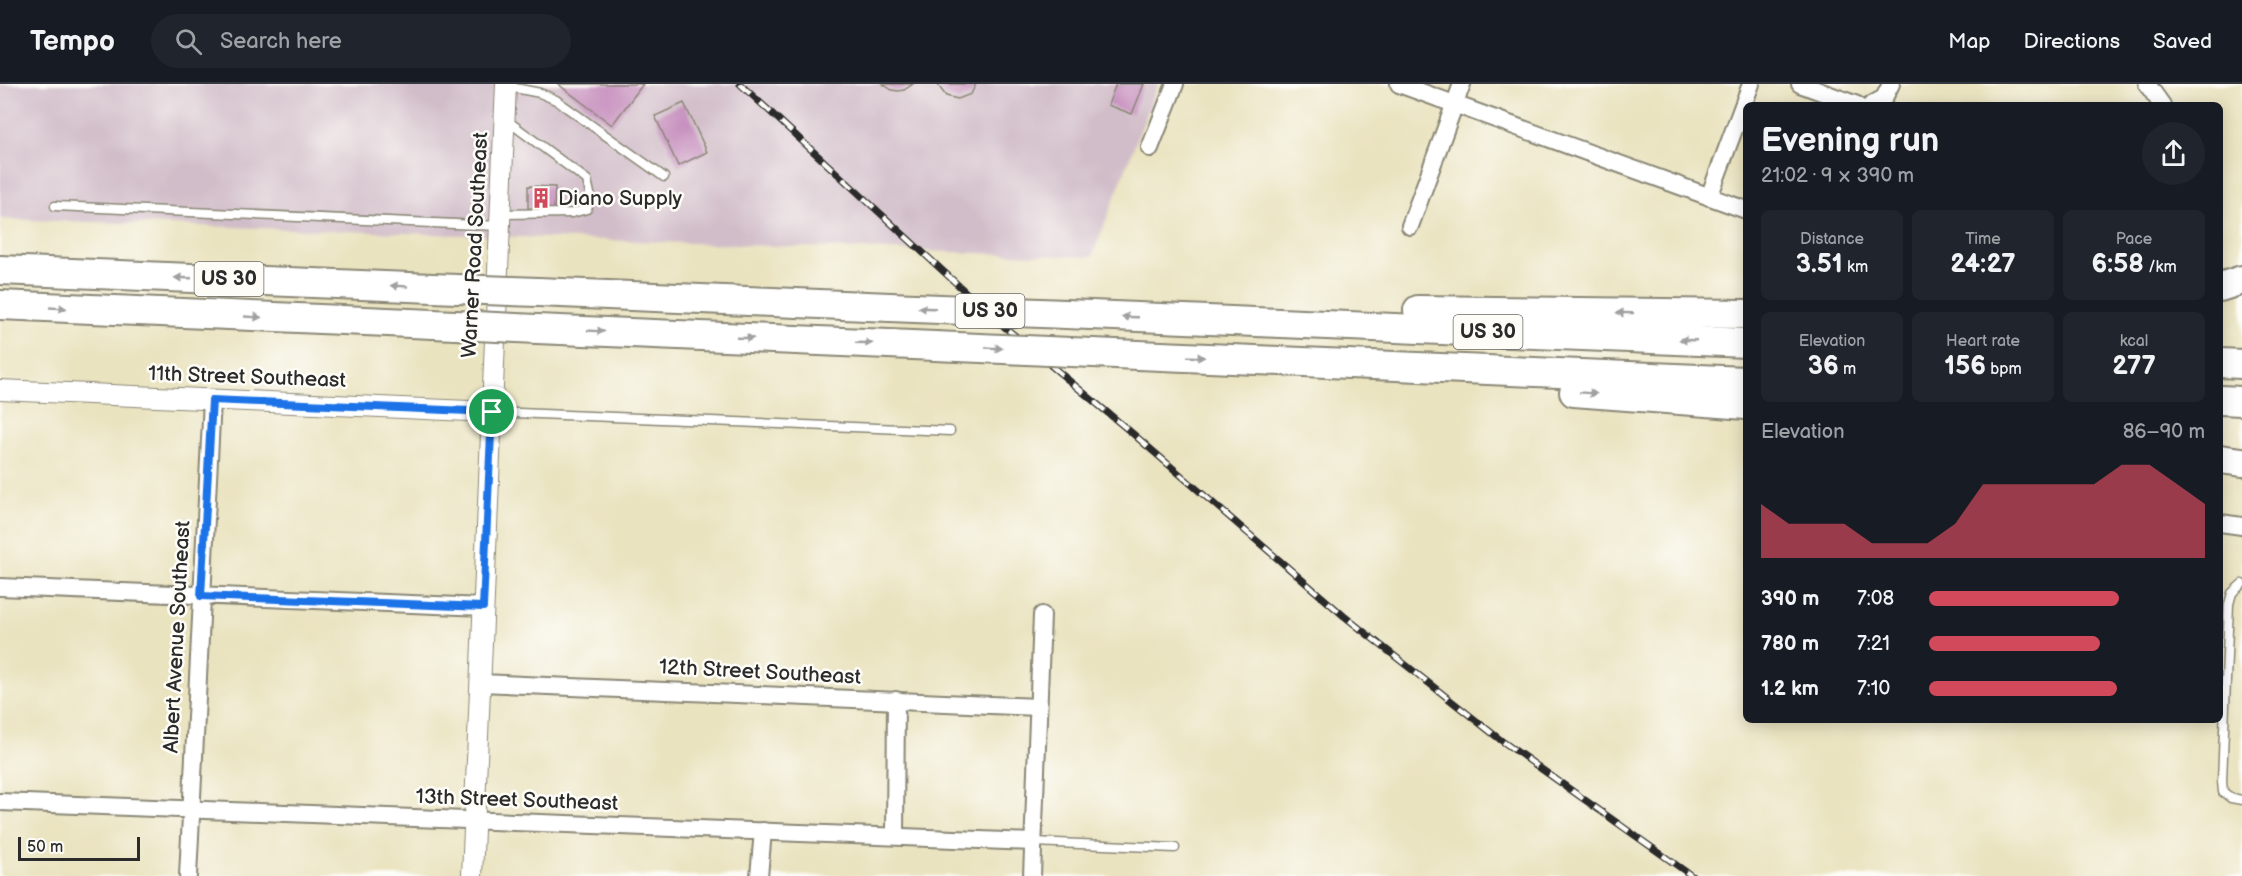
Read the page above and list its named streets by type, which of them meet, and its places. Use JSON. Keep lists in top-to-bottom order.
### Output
{
  "streets": {
    "highway": ["US 30"],
    "street": [
      "Warner Road Southeast",
      "11th Street Southeast",
      "Albert Avenue Southeast",
      "12th Street Southeast",
      "13th Street Southeast"
    ]
  },
  "crossings": [
    ["Warner Road Southeast", "11th Street Southeast"],
    ["Warner Road Southeast", "12th Street Southeast"],
    ["Warner Road Southeast", "13th Street Southeast"],
    ["11th Street Southeast", "Albert Avenue Southeast"],
    ["Albert Avenue Southeast", "13th Street Southeast"]
  ],
  "places": {
    "building": ["Diano Supply"]
  },
  "scale_bar": "50 m",
  "page": {
    "header": "Tempo",
    "search": "Search here",
    "nav": ["Map", "Directions", "Saved"],
    "heading": ["Evening run", "21:02 · 9 × 390 m"],
    "stats": [
      ["Distance", "3.51 km"],
      ["Time", "24:27"],
      ["Pace", "6:58 /km"],
      ["Elevation", "36 m"],
      ["Heart rate", "156 bpm"],
      ["kcal", "277"]
    ],
    "chart": ["Elevation", "86–90 m"],
    "list": [
      {
        "name": "390 m",
        "note": "7:08"
      },
      {
        "name": "780 m",
        "note": "7:21"
      },
      {
        "name": "1.2 km",
        "note": "7:10"
      }
    ],
    "scale": "50 m"
  }
}
